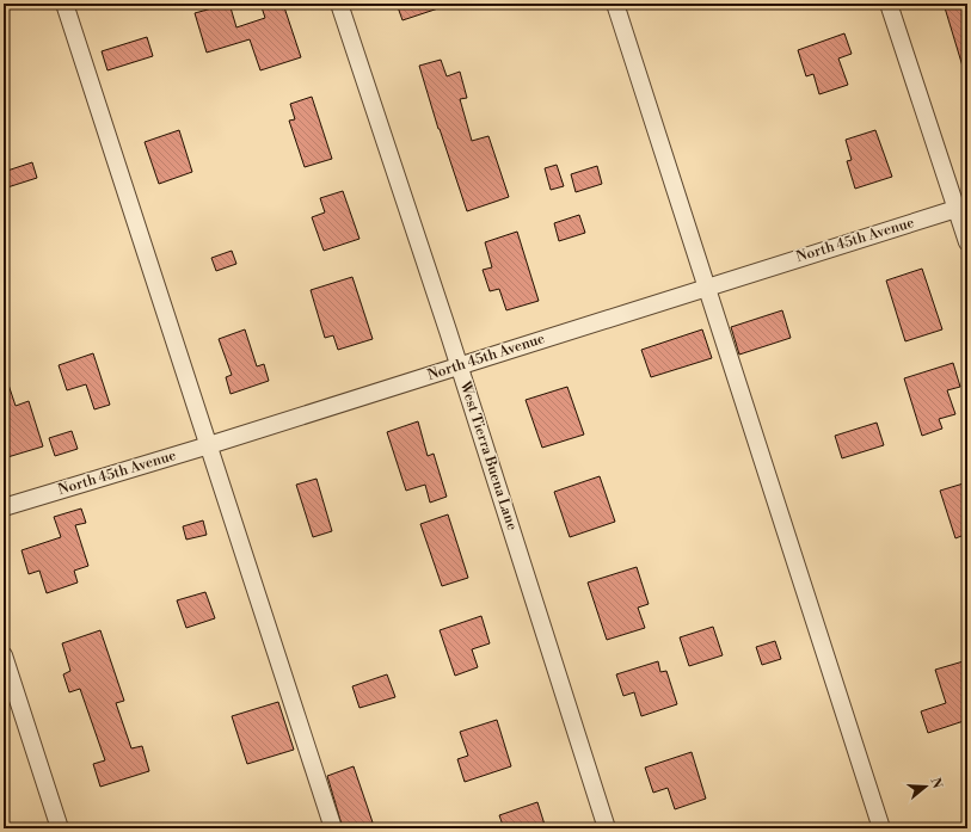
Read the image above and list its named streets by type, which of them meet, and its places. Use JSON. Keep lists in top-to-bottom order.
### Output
{
  "streets": {
    "street": ["North 45th Avenue", "West Tierra Buena Lane"]
  },
  "crossings": [
    ["North 45th Avenue", "West Tierra Buena Lane"]
  ],
  "north": "right"
}
